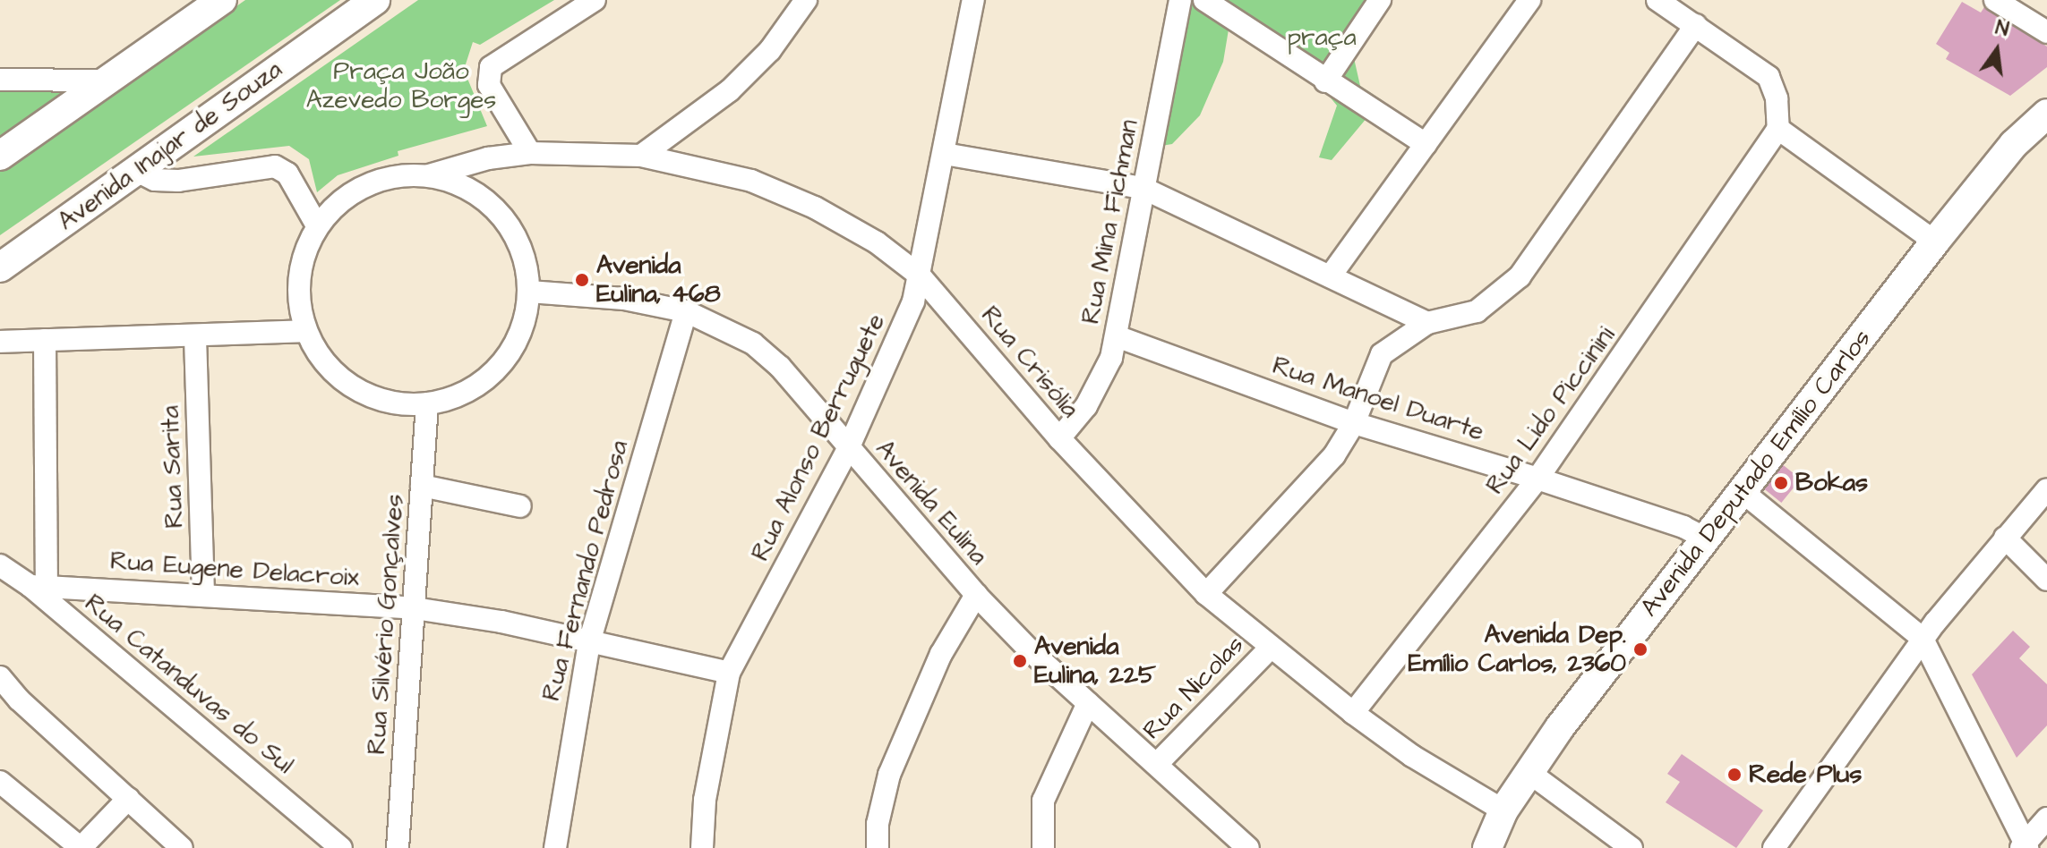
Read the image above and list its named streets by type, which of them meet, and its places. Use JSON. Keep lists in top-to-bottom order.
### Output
{
  "streets": {
    "main road": ["Avenida Inajar de Souza", "Avenida Deputado Emílio Carlos"],
    "street": [
      "Rua Mina Fichman",
      "Rua Crisólia",
      "Rua Manoel Duarte",
      "Rua Lido Piccinini",
      "Rua Alonso Berruguete",
      "Rua Sarita",
      "Avenida Eulina",
      "Rua Eugene Delacroix",
      "Rua Fernando Pedrosa",
      "Rua Silvério Gonçalves",
      "Rua Catanduvas do Sul",
      "Rua Nicolas"
    ]
  },
  "crossings": [
    ["Rua Mina Fichman", "Rua Crisólia"],
    ["Rua Mina Fichman", "Rua Manoel Duarte"],
    ["Rua Crisólia", "Rua Lido Piccinini"],
    ["Rua Crisólia", "Rua Alonso Berruguete"],
    ["Rua Crisólia", "Avenida Deputado Emílio Carlos"],
    ["Rua Crisólia", "Avenida Eulina"],
    ["Rua Crisólia", "Rua Silvério Gonçalves"],
    ["Rua Crisólia", "Rua Nicolas"],
    ["Rua Manoel Duarte", "Rua Lido Piccinini"],
    ["Rua Manoel Duarte", "Avenida Deputado Emílio Carlos"],
    ["Rua Alonso Berruguete", "Avenida Eulina"],
    ["Rua Alonso Berruguete", "Rua Eugene Delacroix"],
    ["Rua Sarita", "Rua Eugene Delacroix"],
    ["Avenida Eulina", "Rua Fernando Pedrosa"],
    ["Avenida Eulina", "Rua Silvério Gonçalves"],
    ["Avenida Eulina", "Rua Nicolas"],
    ["Rua Eugene Delacroix", "Rua Fernando Pedrosa"],
    ["Rua Eugene Delacroix", "Rua Silvério Gonçalves"],
    ["Rua Eugene Delacroix", "Rua Catanduvas do Sul"]
  ],
  "parks": ["praça", "Praça João Azevedo Borges"],
  "places": [
    "Avenida Eulina, 468",
    "Bokas",
    "Avenida Dep. Emílio Carlos, 2360",
    "Avenida Eulina, 225",
    "Rede Plus"
  ],
  "north": "top"
}
